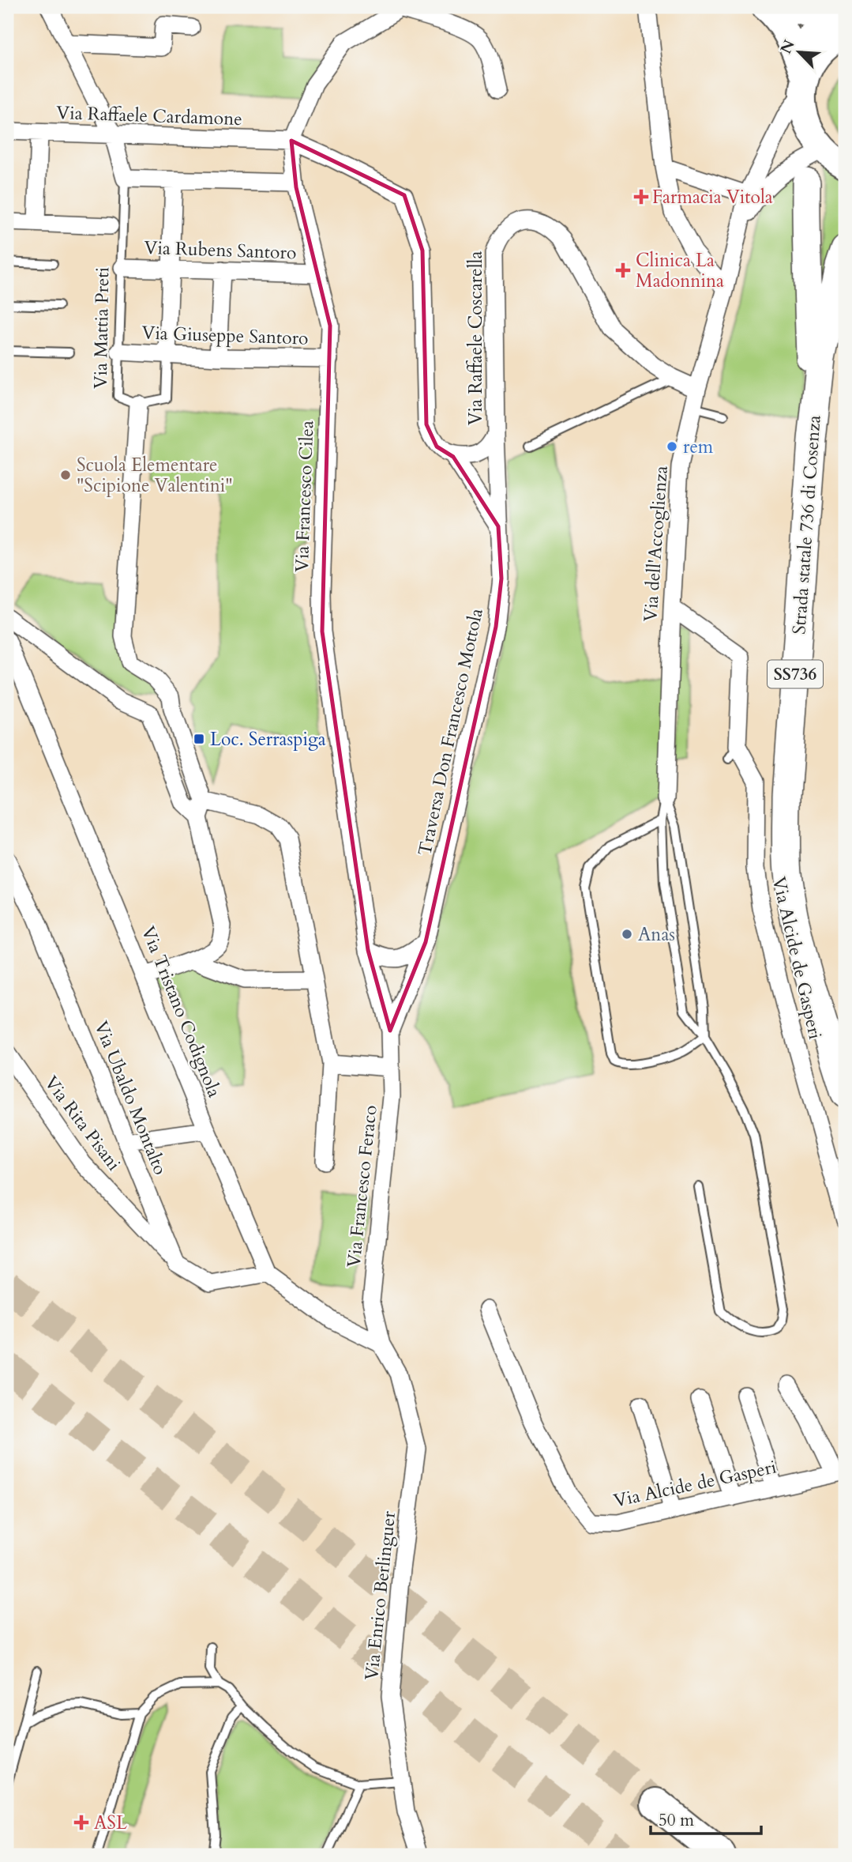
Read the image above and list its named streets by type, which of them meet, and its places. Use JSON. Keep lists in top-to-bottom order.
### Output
{
  "streets": {
    "highway": ["Strada statale 736 di Cosenza", "SS736"],
    "street": [
      "Via Raffaele Cardamone",
      "Via Rubens Santoro",
      "Via Giuseppe Santoro",
      "Via Raffaele Coscarella",
      "Via Francesco Cilea",
      "Via dell'Accoglienza",
      "Traversa Don Francesco Mottola",
      "Via Alcide de Gasperi",
      "Via Tristano Codignola",
      "Via Ubaldo Montalto",
      "Via Rita Pisani",
      "Via Francesco Feraco",
      "Via Enrico Berlinguer"
    ],
    "lane": ["Via Mattia Preti"]
  },
  "crossings": [
    ["Via Raffaele Cardamone", "Via Francesco Cilea"],
    ["Via Rubens Santoro", "Via Mattia Preti"],
    ["Via Rubens Santoro", "Via Francesco Cilea"],
    ["Via Mattia Preti", "Via Giuseppe Santoro"],
    ["Via Giuseppe Santoro", "Via Francesco Cilea"],
    ["Via Raffaele Coscarella", "Via dell'Accoglienza"],
    ["Via Raffaele Coscarella", "Traversa Don Francesco Mottola"],
    ["Via Francesco Cilea", "Traversa Don Francesco Mottola"],
    ["Via Francesco Cilea", "Via Francesco Feraco"],
    ["Via dell'Accoglienza", "Via Alcide de Gasperi"],
    ["Traversa Don Francesco Mottola", "Via Francesco Feraco"],
    ["Via Ubaldo Montalto", "Via Rita Pisani"],
    ["Via Francesco Feraco", "Via Enrico Berlinguer"]
  ],
  "places": {
    "health": ["Farmacia Vitola", "Clinica La Madonnina", "ASL"],
    "other": ["rem", "Scuola Elementare \"Scipione Valentini\"", "Anas"],
    "transit": ["Loc. Serraspiga"]
  },
  "scale_bar": "50 m",
  "north": "top left"
}
